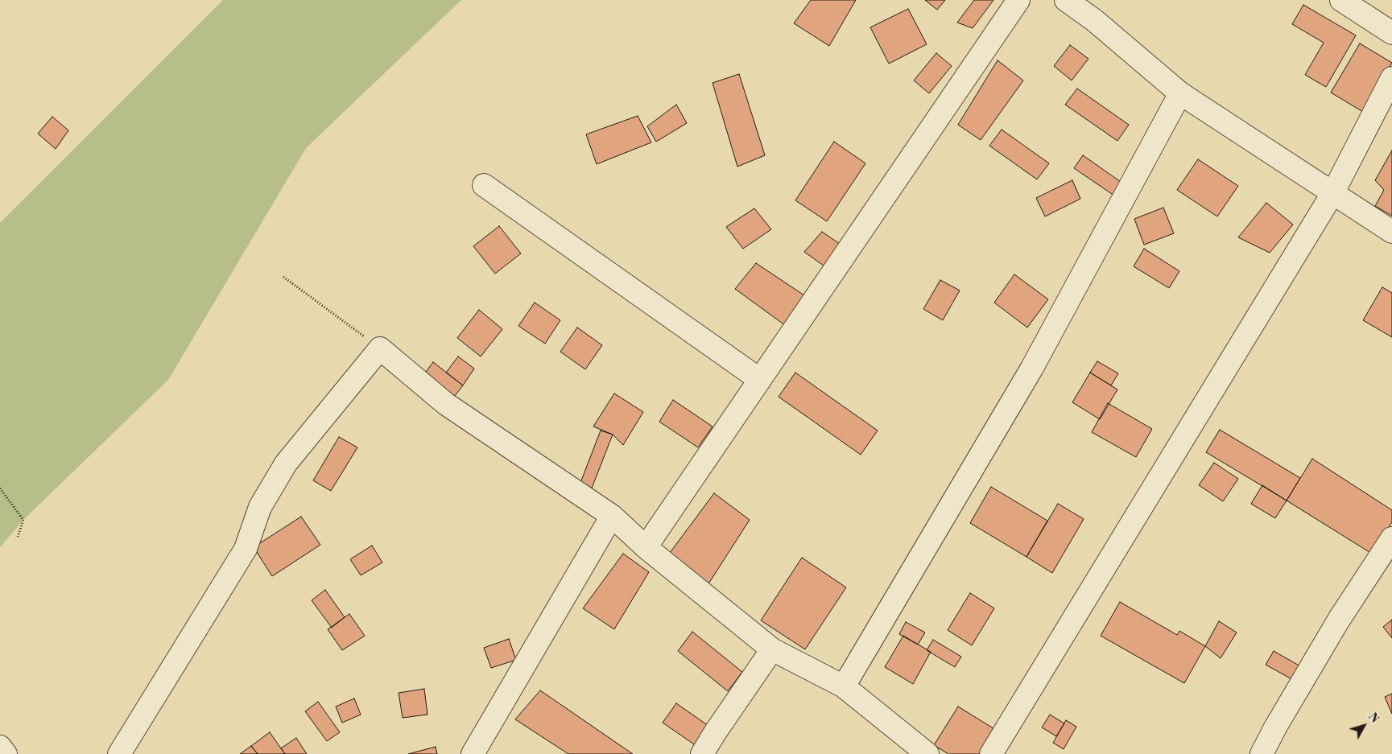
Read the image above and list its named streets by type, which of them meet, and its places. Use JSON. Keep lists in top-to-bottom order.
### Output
{
  "north": "top right"
}
